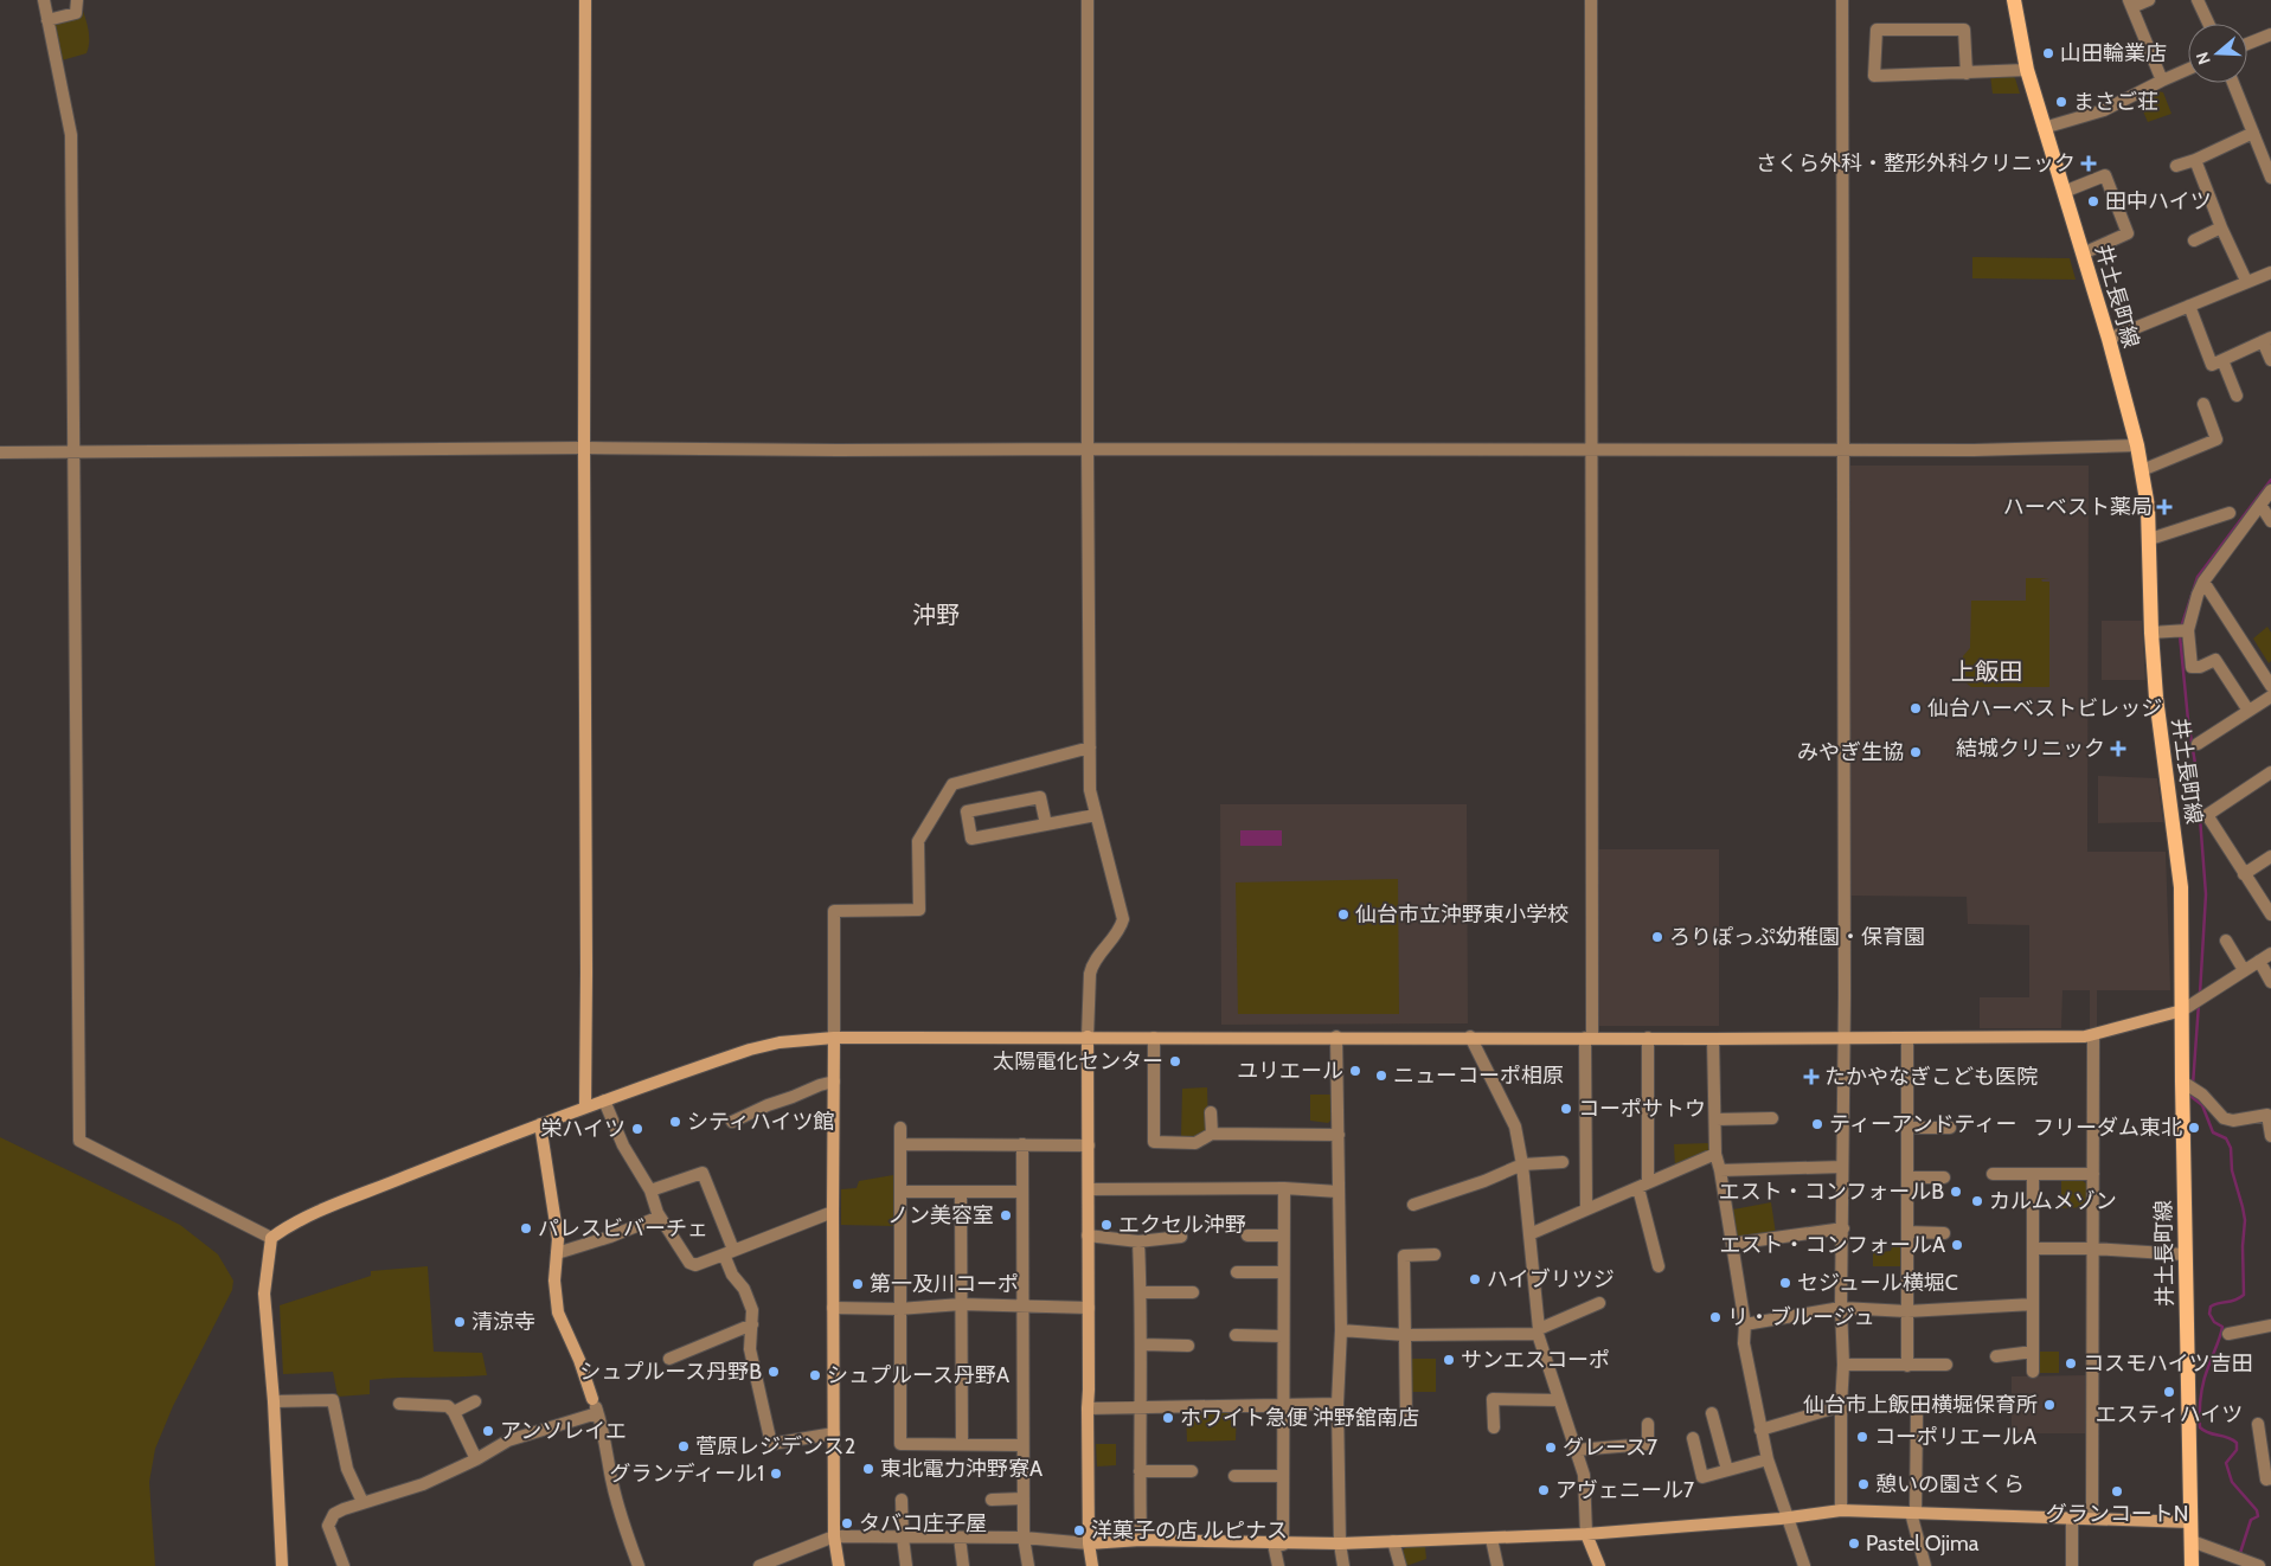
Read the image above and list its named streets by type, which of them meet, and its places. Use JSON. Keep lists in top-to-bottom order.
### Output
{
  "streets": {
    "main road": ["井土長町線"]
  },
  "districts": ["沖野", "上飯田"],
  "places": {
    "other": [
      "山田輪業店",
      "まさご荘",
      "田中ハイツ",
      "仙台ハーベストビレッジ",
      "みやぎ生協",
      "仙台市立沖野東小学校",
      "ろりぽっぷ幼稚園・保育園",
      "太陽電化センター",
      "ユリエール",
      "ニューコーポ相原",
      "コーポサトウ",
      "シティハイツ館",
      "ティーアンドティー",
      "フリーダム東北",
      "栄ハイツ",
      "エスト・コンフォールB",
      "カルムメゾン",
      "ノン美容室",
      "エクセル沖野",
      "パレスビバーチェ",
      "エスト・コンフォールA",
      "ハイブリツジ",
      "セジュール横堀C",
      "第一及川コーポ",
      "リ・ブルージュ",
      "清涼寺",
      "サンエスコーポ",
      "コスモハイツ吉田",
      "シュプルース丹野B",
      "シュプルース丹野A",
      "エスティハイツ",
      "仙台市上飯田横堀保育所",
      "ホワイト急便 沖野舘南店",
      "アンソレイエ",
      "コーポリエールA",
      "菅原レジデンス2",
      "グレース7",
      "東北電力沖野寮A",
      "グランディール1",
      "憩いの園さくら",
      "アヴェニール7",
      "グランコートN",
      "タバコ庄子屋",
      "洋菓子の店 ルピナス",
      "Pastel Ojima"
    ],
    "health": [
      "さくら外科・整形外科クリニック",
      "ハーベスト薬局",
      "結城クリニック",
      "たかやなぎこども医院"
    ]
  },
  "north": "left"
}
